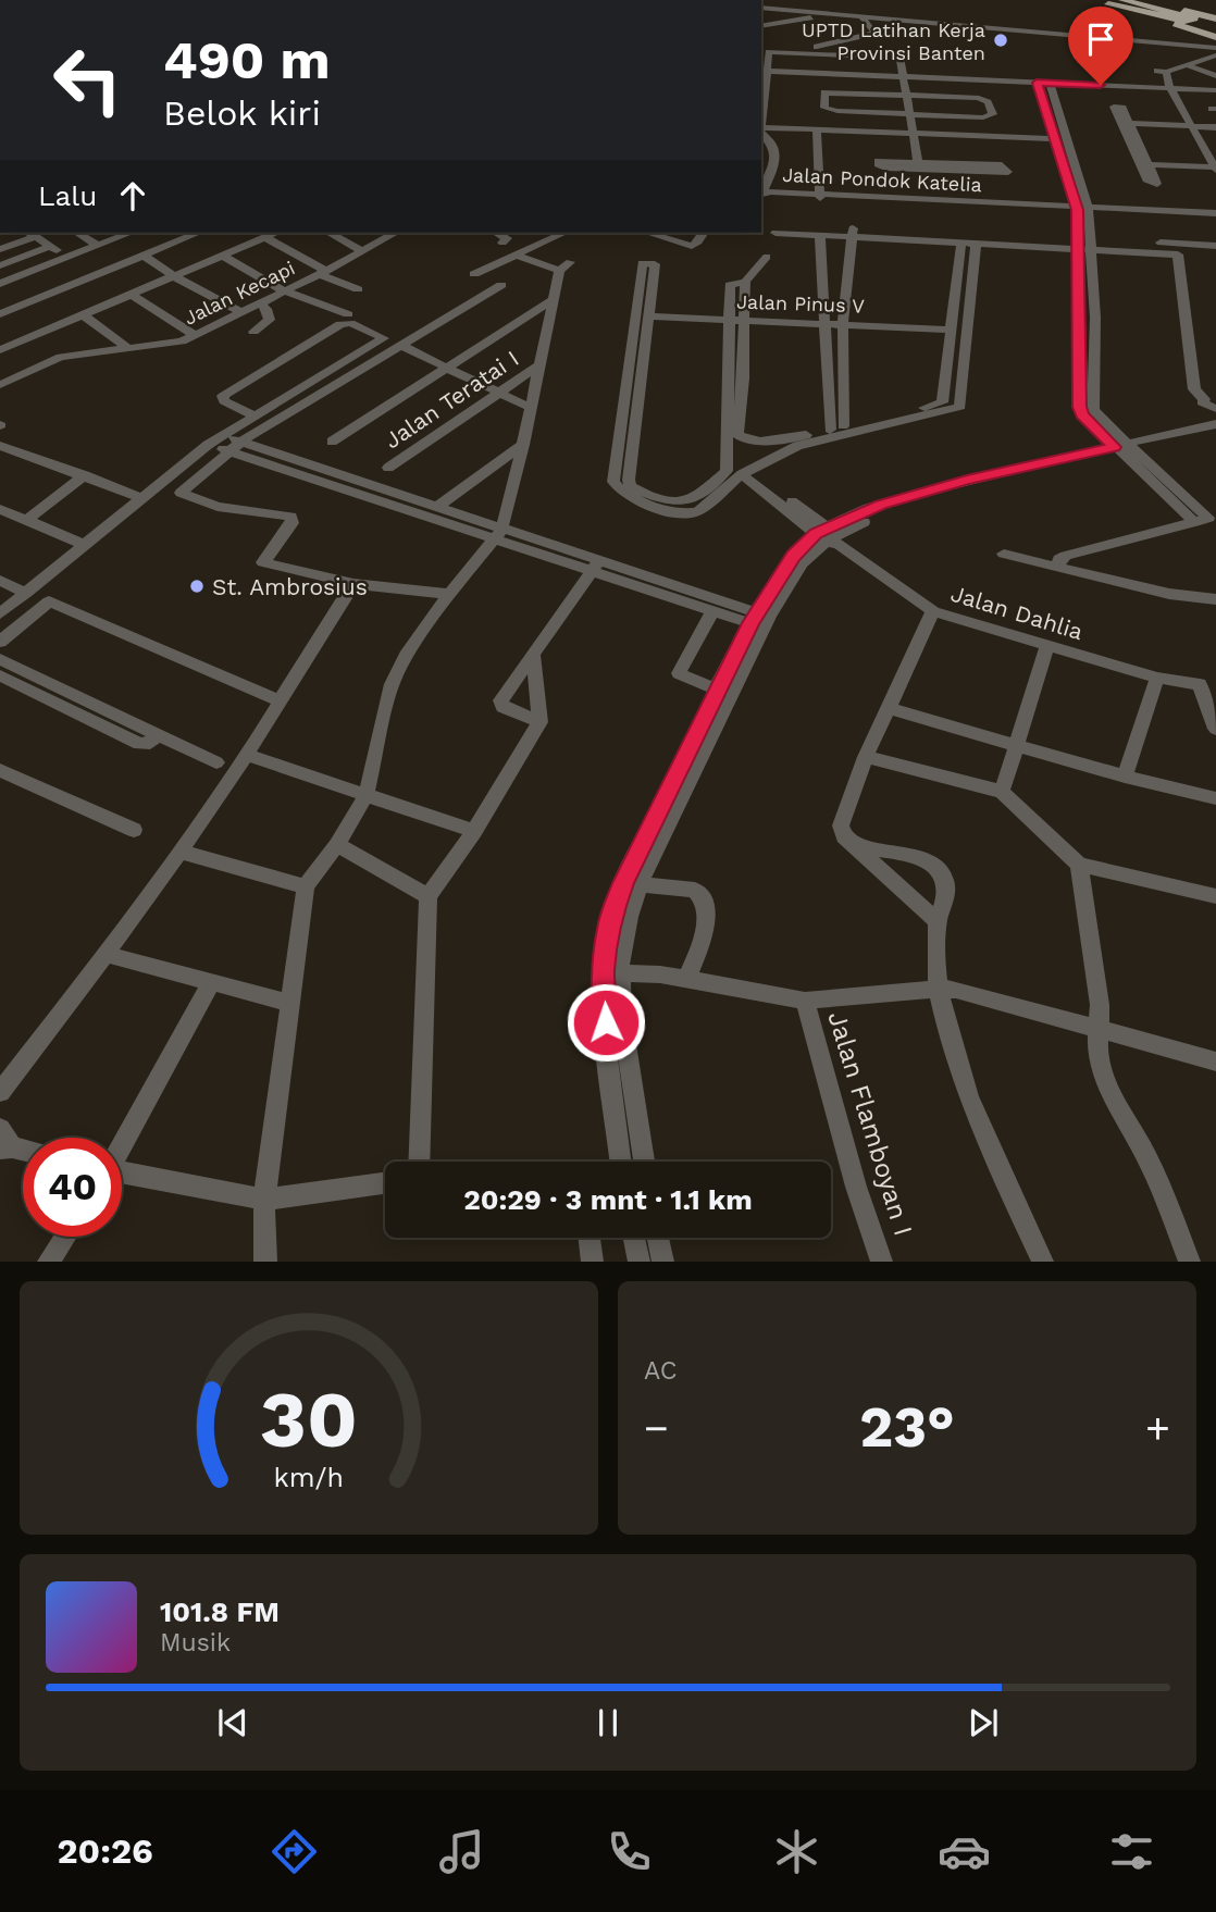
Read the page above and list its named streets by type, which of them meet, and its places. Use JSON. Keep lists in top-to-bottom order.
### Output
{
  "streets": {
    "street": [
      "Jalan Pondok Katelia",
      "Jalan Kecapi",
      "Jalan Pinus V",
      "Jalan Teratai I",
      "Jalan Dahlia",
      "Jalan Flamboyan I"
    ]
  },
  "places": ["UPTD Latihan Kerja Provinsi Banten", "St. Ambrosius"],
  "page": {
    "turn": ["490 m", "Belok kiri"],
    "then": "Lalu",
    "limit": "40",
    "trip": "20:29 · 3 mnt · 1.1 km",
    "tile": "AC",
    "heat": ["−", "23°", "+"],
    "song": ["101.8 FM", "Musik"],
    "tabs": "20:26",
    "gauge": ["30", "km/h"]
  }
}
